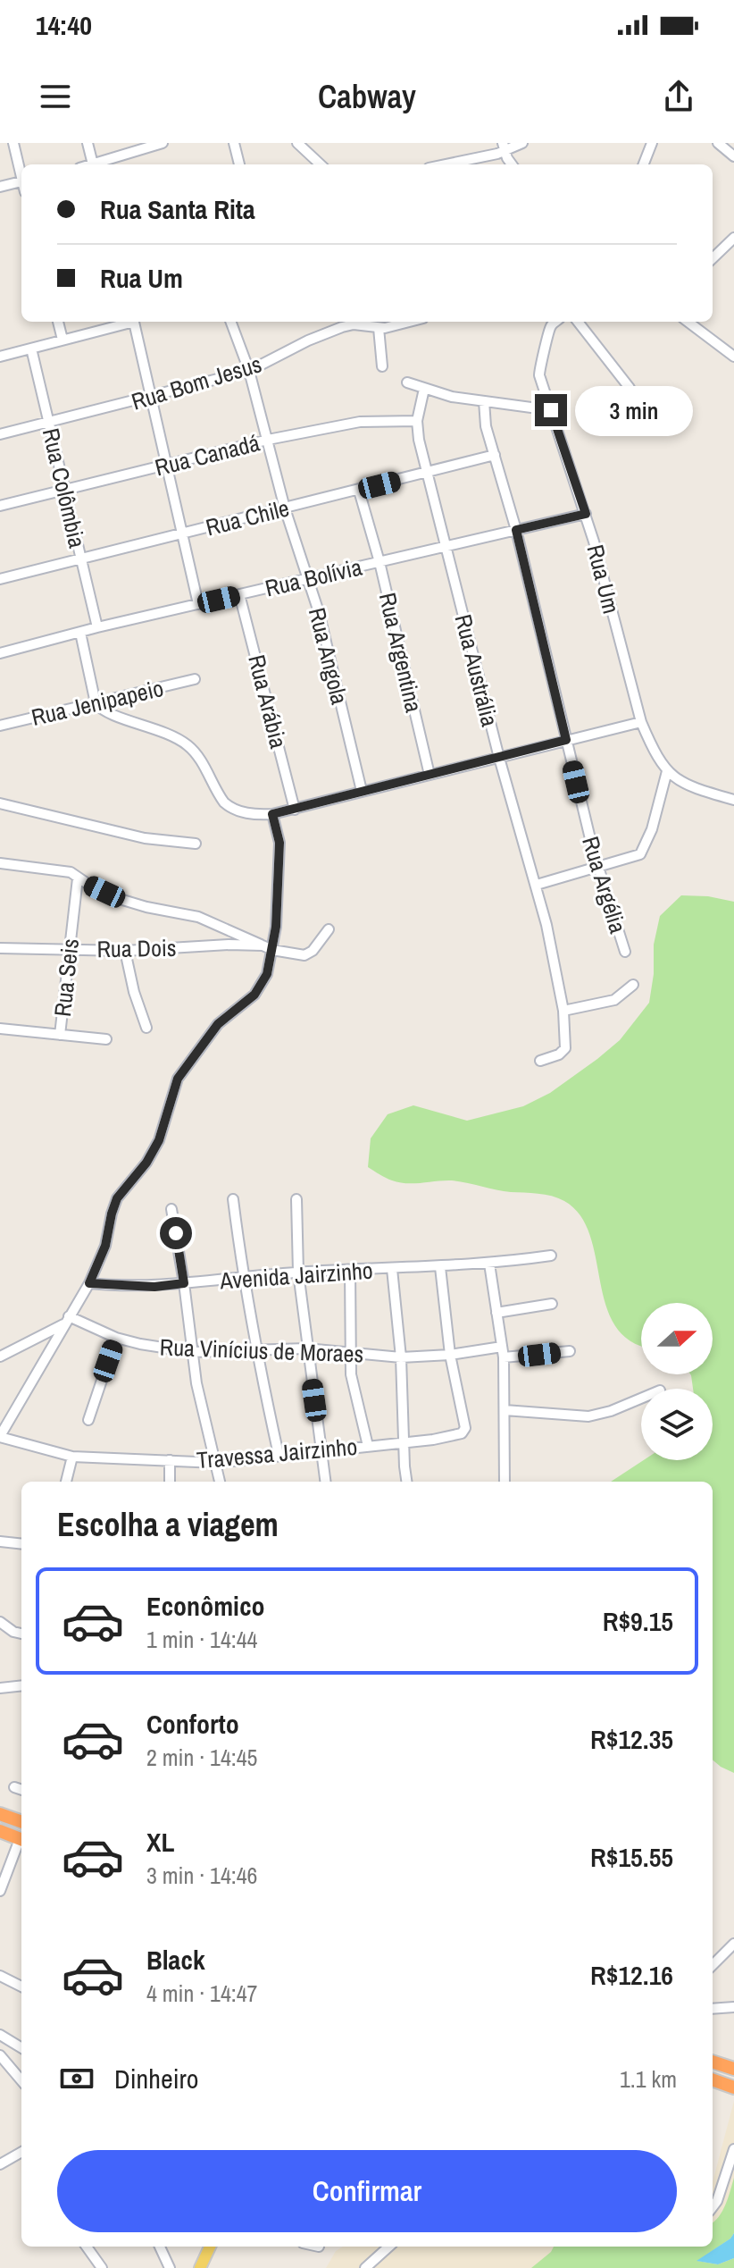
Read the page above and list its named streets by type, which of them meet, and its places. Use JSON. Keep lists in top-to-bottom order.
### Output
{
  "streets": {
    "street": [
      "Rua Bom Jesus",
      "Rua Canadá",
      "Rua Colômbia",
      "Rua Chile",
      "Rua Bolívia",
      "Rua Um",
      "Rua Argentina",
      "Rua Angola",
      "Rua Austrália",
      "Rua Arábia",
      "Rua Jenipapeio",
      "Rua Argélia",
      "Rua Dois",
      "Rua Seis",
      "Avenida Jairzinho",
      "Rua Vinícius de Moraes",
      "Travessa Jairzinho"
    ]
  },
  "crossings": [
    ["Rua Bom Jesus", "Rua Colômbia"],
    ["Rua Bom Jesus", "Rua Angola"],
    ["Rua Canadá", "Rua Colômbia"],
    ["Rua Canadá", "Rua Angola"],
    ["Rua Canadá", "Rua Austrália"],
    ["Rua Colômbia", "Rua Chile"],
    ["Rua Colômbia", "Rua Bolívia"],
    ["Rua Chile", "Rua Argentina"],
    ["Rua Chile", "Rua Angola"],
    ["Rua Chile", "Rua Austrália"],
    ["Rua Chile", "Rua Argélia"],
    ["Rua Bolívia", "Rua Um"],
    ["Rua Bolívia", "Rua Argentina"],
    ["Rua Bolívia", "Rua Angola"],
    ["Rua Bolívia", "Rua Austrália"],
    ["Rua Bolívia", "Rua Arábia"],
    ["Rua Bolívia", "Rua Argélia"],
    ["Rua Dois", "Rua Seis"],
    ["Rua Vinícius de Moraes", "Travessa Jairzinho"]
  ],
  "north": "right",
  "page": {
    "status": "14:40",
    "header": "Cabway",
    "banner": ["Rua Santa Rita", "Rua Um"],
    "bubble": "3 min",
    "heading": "Escolha a viagem",
    "list": [
      {
        "name": "Econômico",
        "note": "1 min · 14:44",
        "value": "R$9.15"
      },
      {
        "name": "Conforto",
        "note": "2 min · 14:45",
        "value": "R$12.35"
      },
      {
        "name": "XL",
        "note": "3 min · 14:46",
        "value": "R$15.55"
      },
      {
        "name": "Black",
        "note": "4 min · 14:47",
        "value": "R$12.16"
      }
    ],
    "pay": ["Dinheiro", "1.1 km"],
    "buttons": "Confirmar"
  }
}
